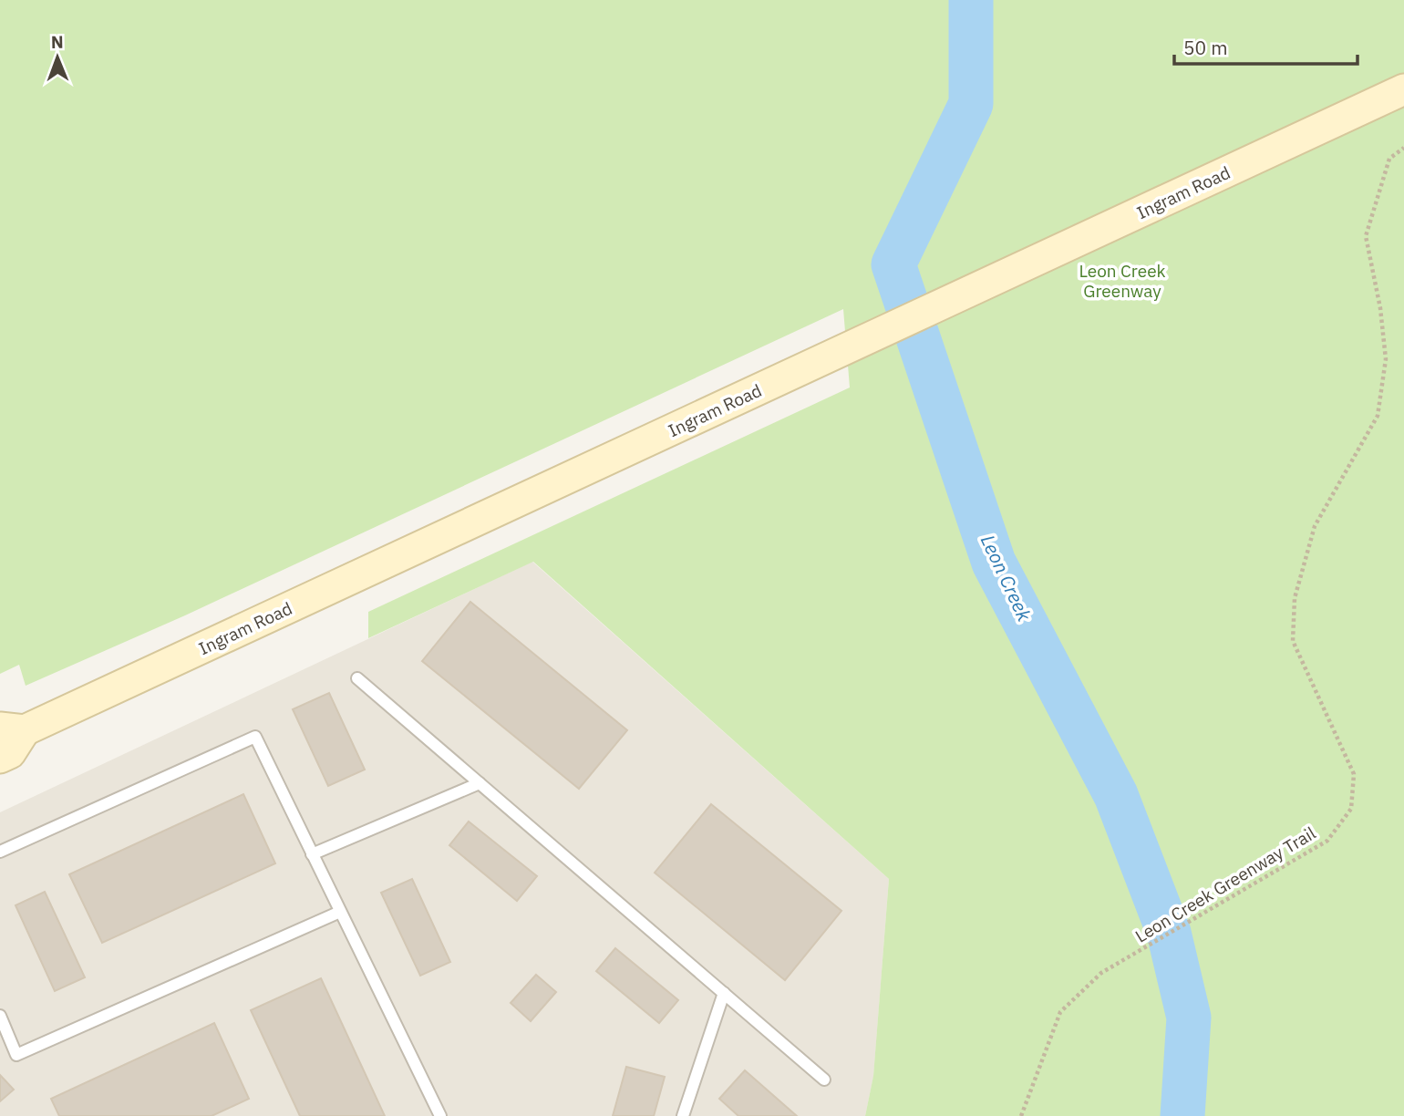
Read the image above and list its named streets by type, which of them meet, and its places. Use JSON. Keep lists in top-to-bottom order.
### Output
{
  "streets": {
    "street": ["Ingram Road"],
    "path": ["Leon Creek Greenway Trail"]
  },
  "water": ["Leon Creek"],
  "parks": ["Leon Creek Greenway"],
  "scale_bar": "50 m",
  "north": "top"
}
